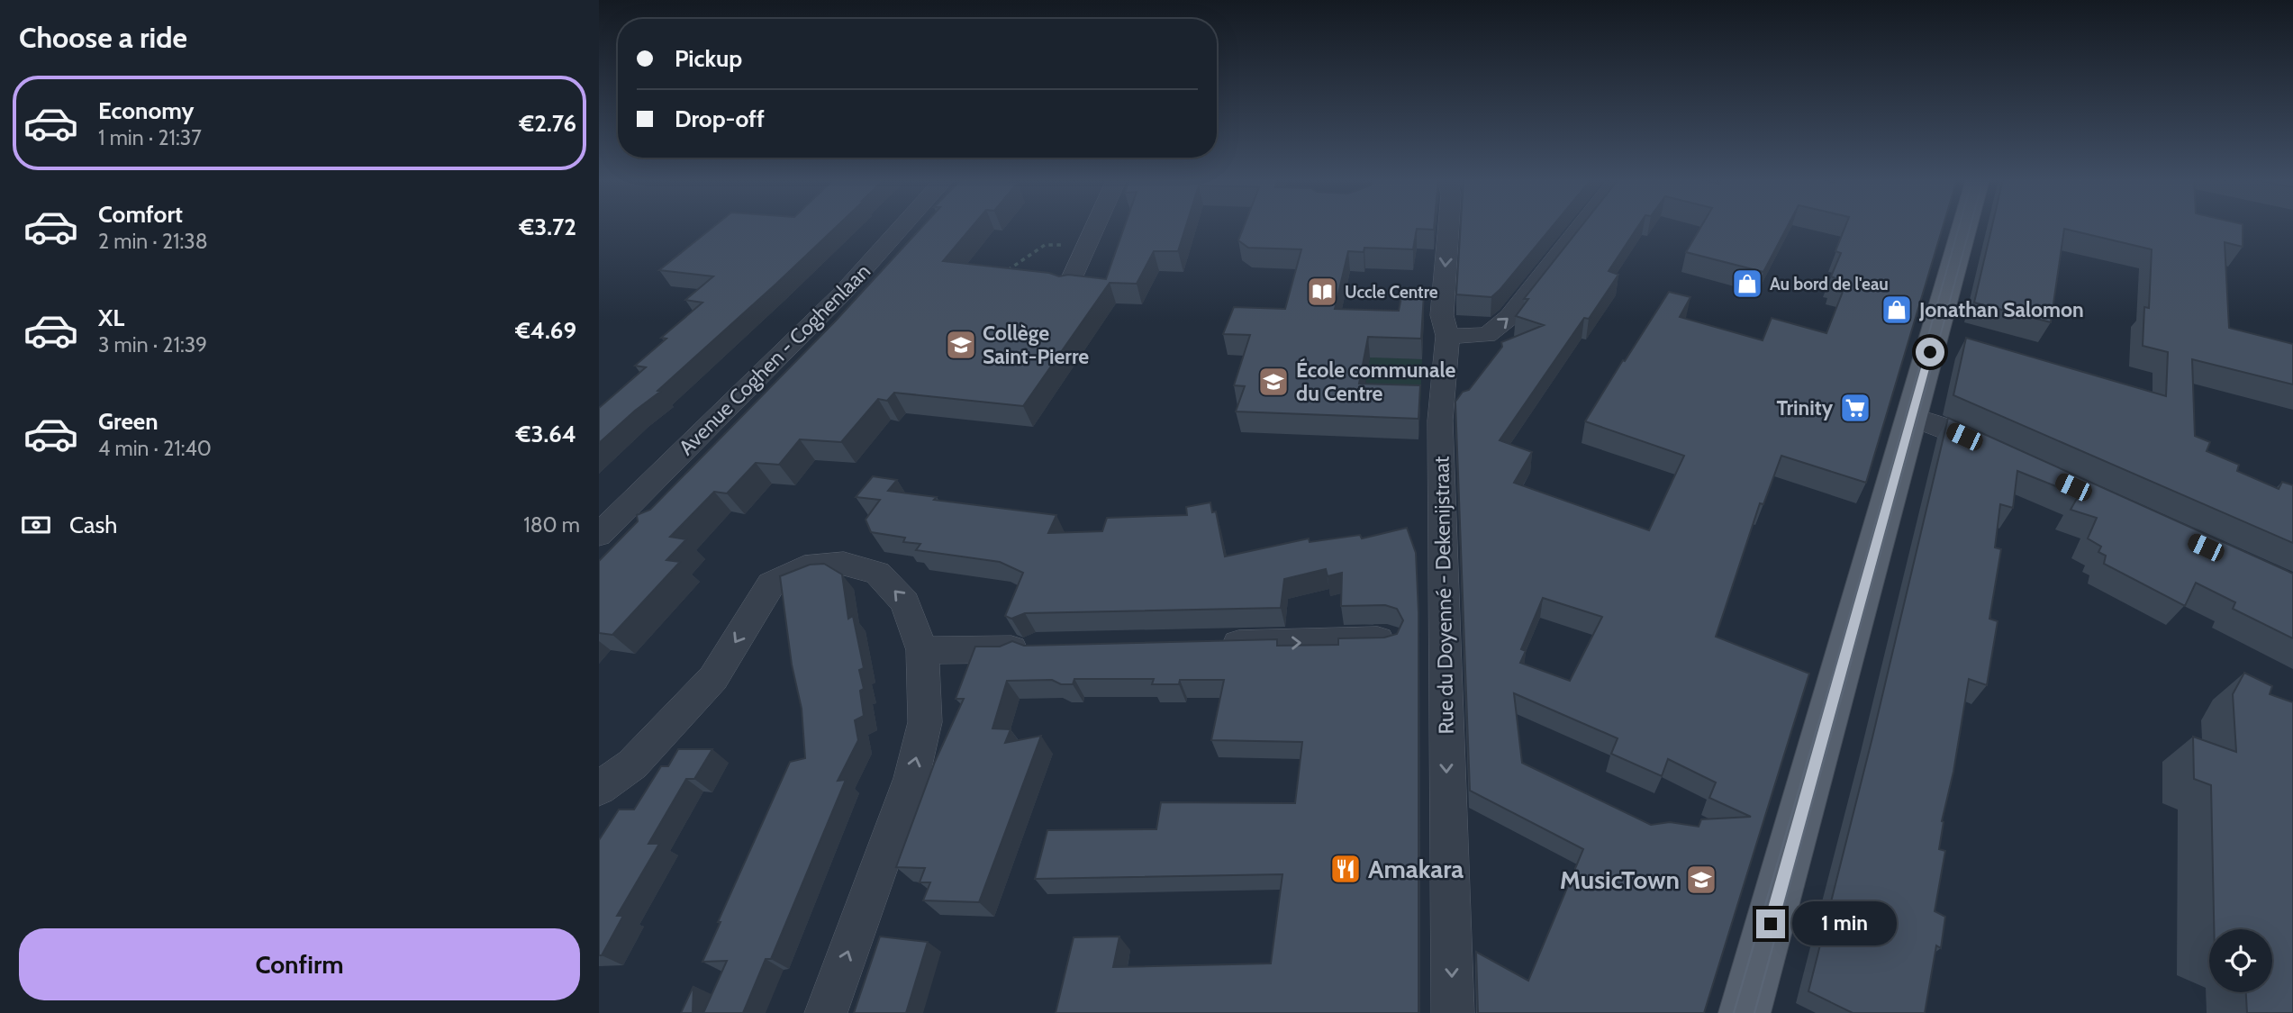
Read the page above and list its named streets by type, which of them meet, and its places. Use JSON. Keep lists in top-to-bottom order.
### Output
{
  "streets": {
    "street": ["Avenue Coghen - Coghenlaan", "Rue du Doyenné - Dekenijstraat"]
  },
  "one_way": ["Rue du Doyenné - Dekenijstraat"],
  "places": {
    "shop": ["Au bord de l'eau", "Jonathan Salomon"],
    "library": ["Uccle Centre"],
    "school or university": ["Collège Saint-Pierre", "École communale du Centre", "MusicTown"],
    "supermarket": ["Trinity"],
    "restaurant": ["Amakara"]
  },
  "page": {
    "heading": "Choose a ride",
    "banner": ["Pickup", "Drop-off"],
    "list": [
      {
        "name": "Economy",
        "note": "1 min · 21:37",
        "value": "€2.76"
      },
      {
        "name": "Comfort",
        "note": "2 min · 21:38",
        "value": "€3.72"
      },
      {
        "name": "XL",
        "note": "3 min · 21:39",
        "value": "€4.69"
      },
      {
        "name": "Green",
        "note": "4 min · 21:40",
        "value": "€3.64"
      }
    ],
    "pay": ["Cash", "180 m"],
    "bubble": "1 min",
    "buttons": "Confirm"
  }
}
